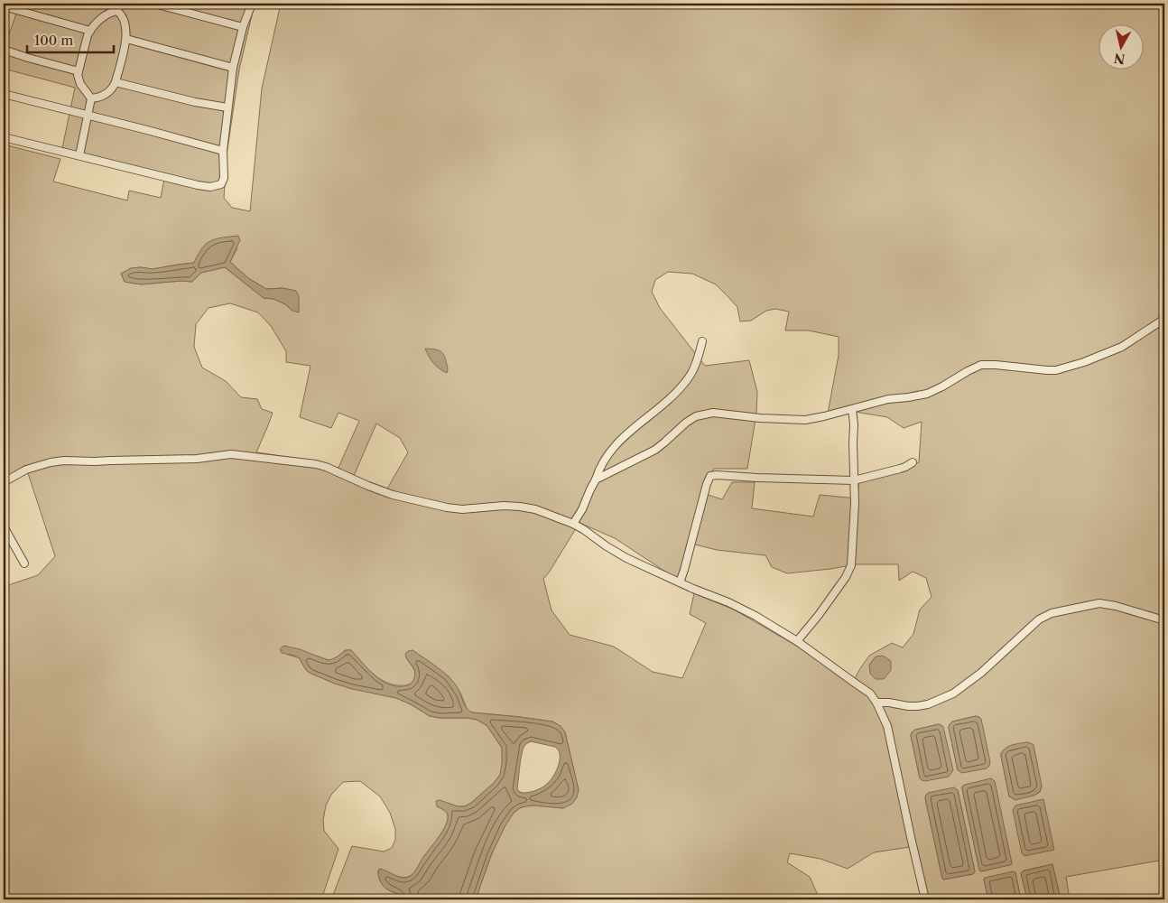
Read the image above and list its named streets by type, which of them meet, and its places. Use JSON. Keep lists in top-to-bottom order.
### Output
{
  "scale_bar": "100 m",
  "north": "bottom"
}
